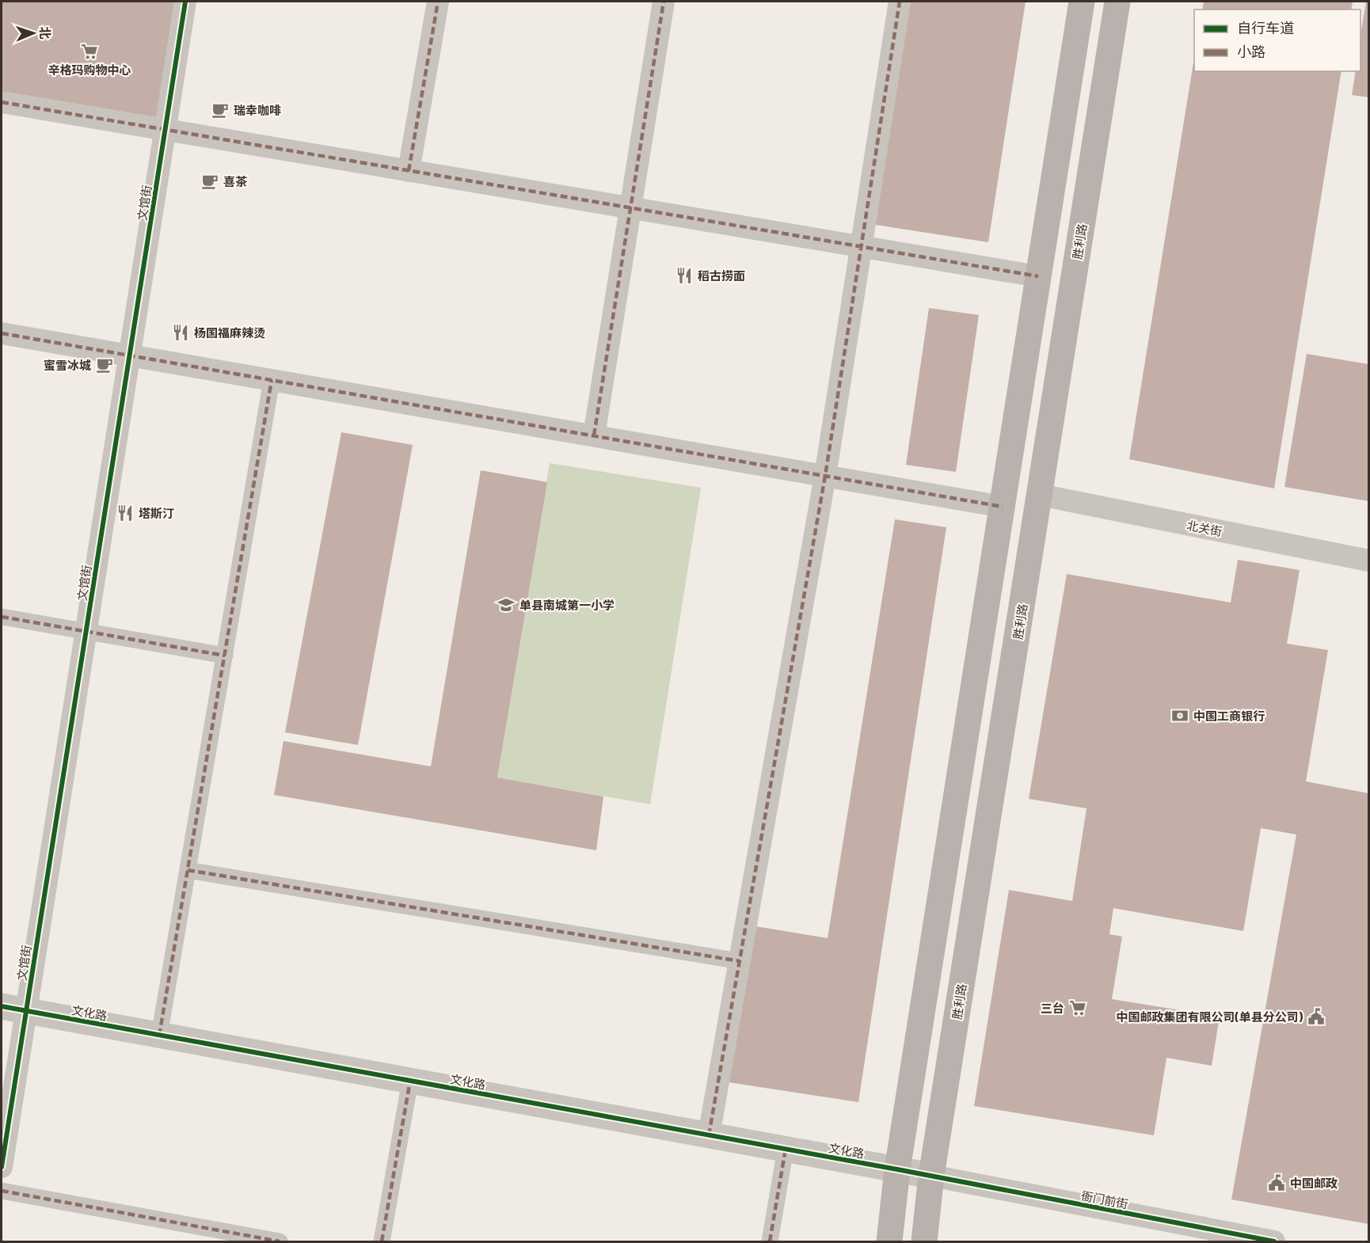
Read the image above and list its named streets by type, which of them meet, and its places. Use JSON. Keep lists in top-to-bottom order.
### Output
{
  "streets": {
    "main road": ["胜利路"],
    "street": [
      "文馆街",
      "北关街",
      "文化路",
      "衙门前街"
    ]
  },
  "crossings": [
    ["文馆街", "文化路"],
    ["胜利路", "北关街"],
    ["胜利路", "文化路"],
    ["胜利路", "衙门前街"],
    ["文化路", "衙门前街"]
  ],
  "places": {
    "supermarket": ["辛格玛购物中心", "三台"],
    "cafe": ["瑞幸咖啡", "喜茶", "蜜雪冰城"],
    "restaurant": ["稻古捞面", "杨国福麻辣烫", "塔斯汀"],
    "school or university": ["单县南城第一小学"],
    "bank": ["中国工商银行"],
    "public building": ["中国邮政集团有限公司(单县分公司)", "中国邮政"]
  },
  "legend": ["自行车道", "小路"],
  "north": "right"
}
